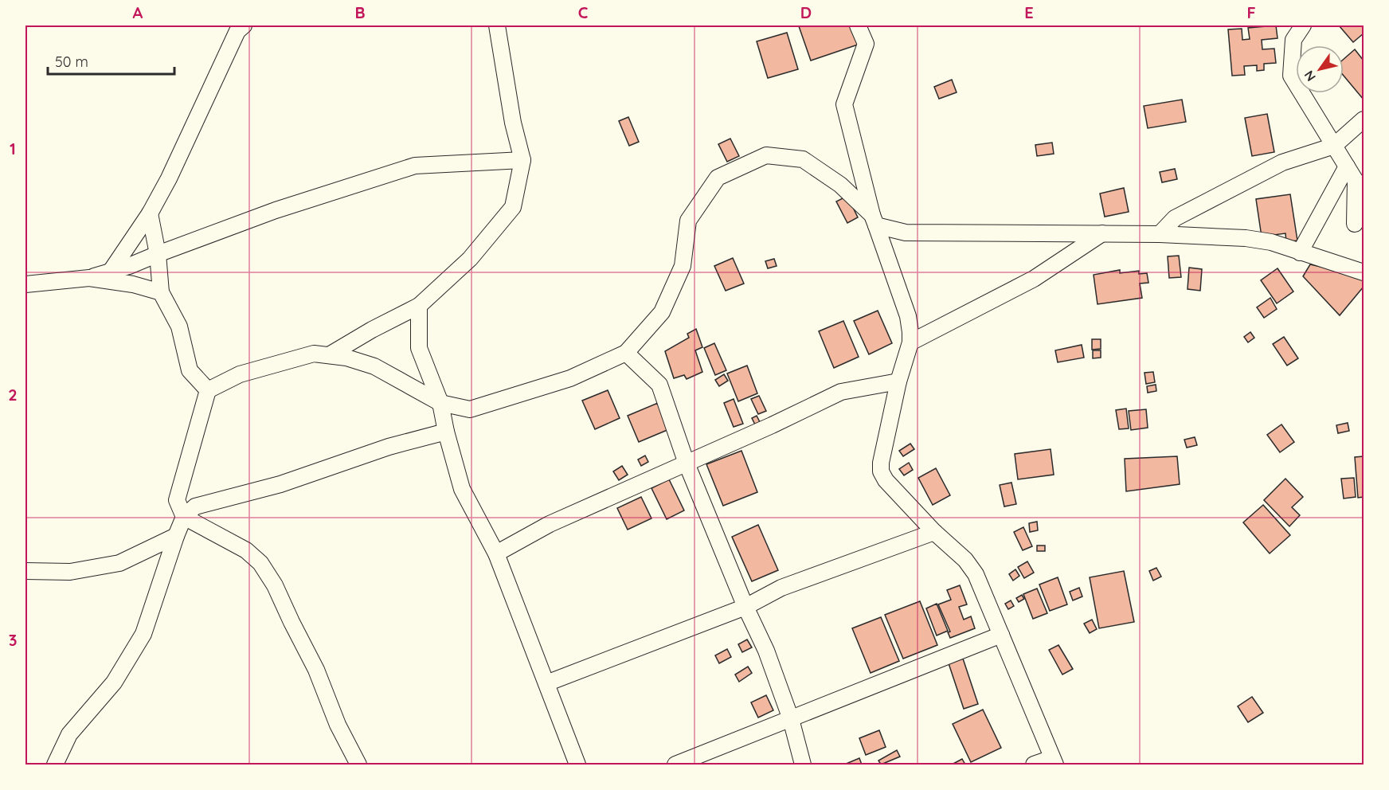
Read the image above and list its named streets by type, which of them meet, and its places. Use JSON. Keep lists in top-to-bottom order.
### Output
{
  "scale_bar": "50 m",
  "north": "bottom left",
  "grid": {
    "columns": [
      "A",
      "B",
      "C",
      "D",
      "E",
      "F"
    ],
    "rows": ["1", "2", "3"]
  }
}
